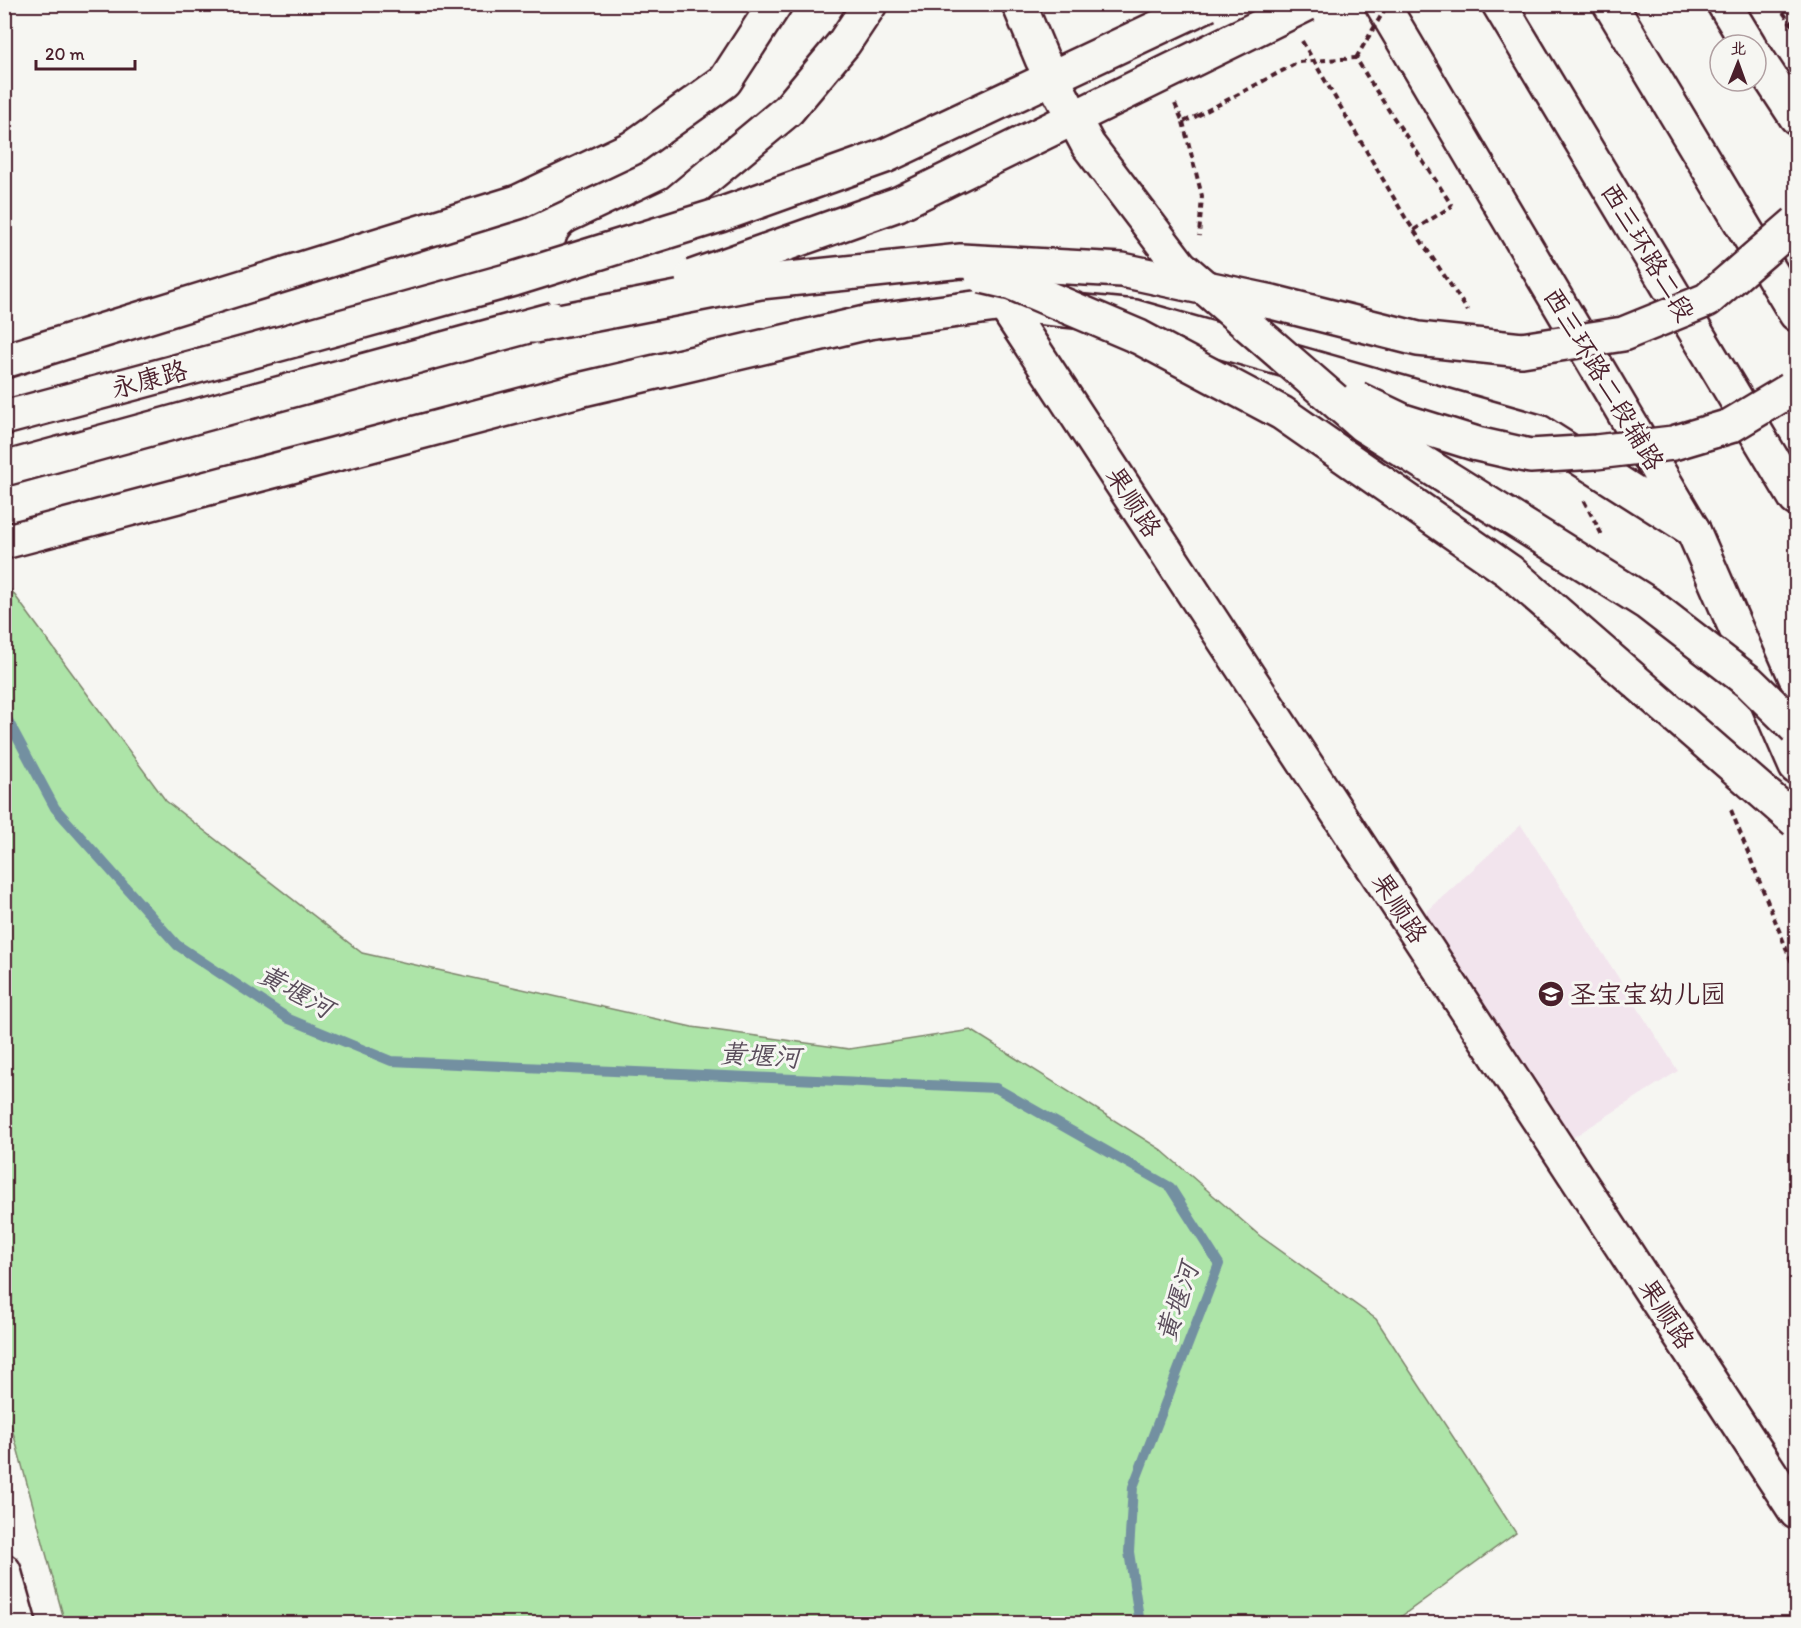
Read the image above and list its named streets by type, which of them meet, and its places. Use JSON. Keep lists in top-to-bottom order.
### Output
{
  "streets": {
    "main road": [
      "西三环路二段",
      "永康路",
      "西三环路二段辅路",
      "果顺路"
    ]
  },
  "water": ["黄堰河"],
  "places": {
    "school or university": ["圣宝宝幼儿园"]
  },
  "scale_bar": "20 m",
  "north": "top"
}
